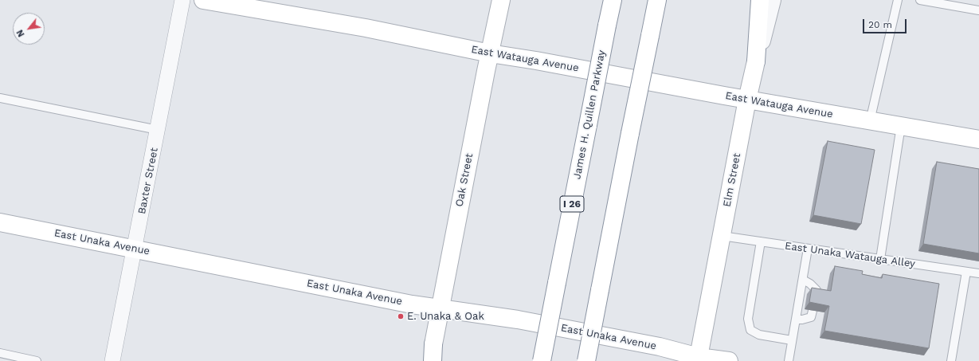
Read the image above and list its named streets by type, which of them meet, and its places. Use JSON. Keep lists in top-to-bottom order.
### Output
{
  "streets": {
    "main road": [
      "East Watauga Avenue",
      "James H. Quillen Parkway",
      "Oak Street",
      "Elm Street",
      "I 26",
      "East Unaka Avenue"
    ],
    "street": ["Baxter Street"],
    "lane": ["East Unaka Watauga Alley"]
  },
  "crossings": [
    ["East Watauga Avenue", "Oak Street"],
    ["East Watauga Avenue", "Elm Street"],
    ["Oak Street", "East Unaka Avenue"],
    ["Elm Street", "East Unaka Avenue"],
    ["Elm Street", "East Unaka Watauga Alley"],
    ["Baxter Street", "East Unaka Avenue"]
  ],
  "places": ["E. Unaka & Oak"],
  "scale_bar": "20 m",
  "north": "bottom left"
}
